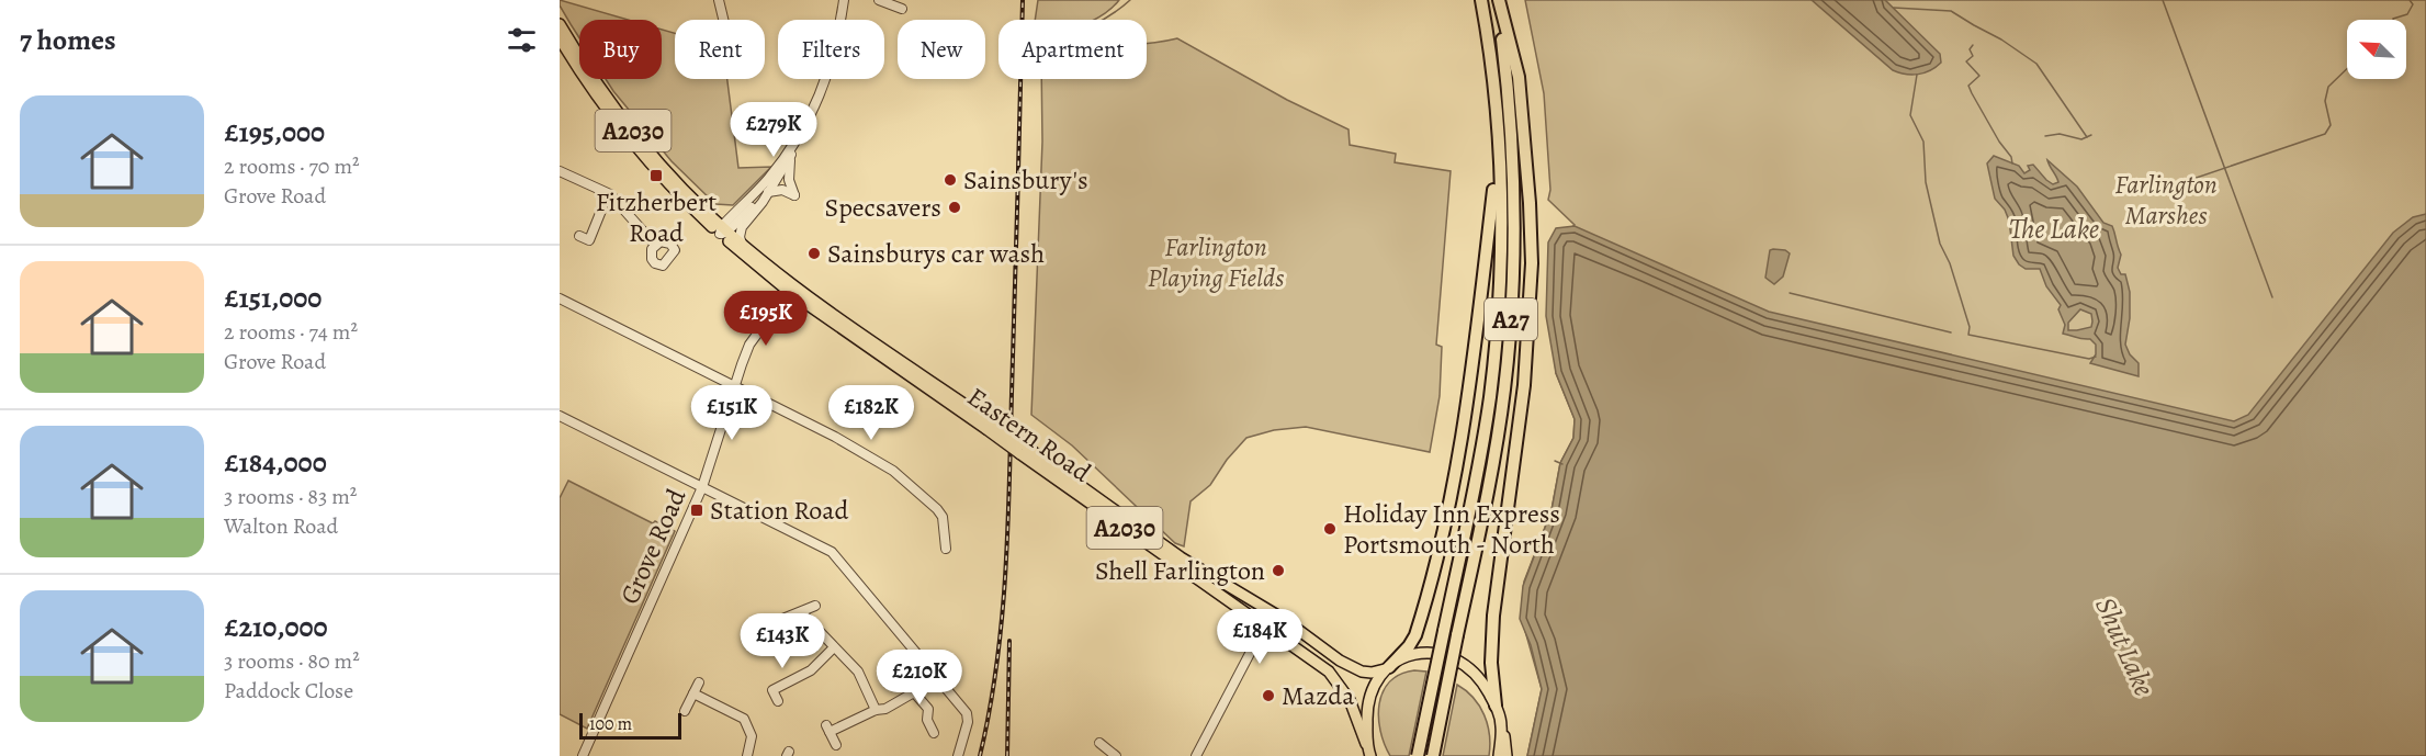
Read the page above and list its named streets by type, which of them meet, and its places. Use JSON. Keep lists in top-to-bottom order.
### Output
{
  "streets": {
    "highway": ["A27"],
    "main road": ["A2030", "Eastern Road"],
    "street": ["Grove Road"]
  },
  "crossings": [
    ["Eastern Road", "Grove Road"]
  ],
  "water": ["The Lake", "Shut Lake"],
  "parks": ["Farlington Marshes", "Farlington Playing Fields"],
  "places": {
    "transit": ["Fitzherbert Road", "Station Road"],
    "other": [
      "Sainsbury's",
      "Specsavers",
      "Sainsburys car wash",
      "Holiday Inn Express Portsmouth - North",
      "Shell Farlington",
      "Mazda"
    ]
  },
  "scale_bar": "100 m",
  "north": "top left",
  "page": {
    "heading": "7 homes",
    "chip": [
      "Buy",
      "Rent",
      "Filters",
      "New",
      "Apartment"
    ],
    "list": [
      {
        "name": "£195,000",
        "note": "2 rooms · 70 m² · Grove Road"
      },
      {
        "name": "£151,000",
        "note": "2 rooms · 74 m² · Grove Road"
      },
      {
        "name": "£184,000",
        "note": "3 rooms · 83 m² · Walton Road"
      },
      {
        "name": "£210,000",
        "note": "3 rooms · 80 m² · Paddock Close"
      }
    ],
    "price": [
      "£279K",
      "£195K",
      "£151K",
      "£182K",
      "£184K",
      "£143K",
      "£210K"
    ],
    "scale": "100 m"
  }
}
